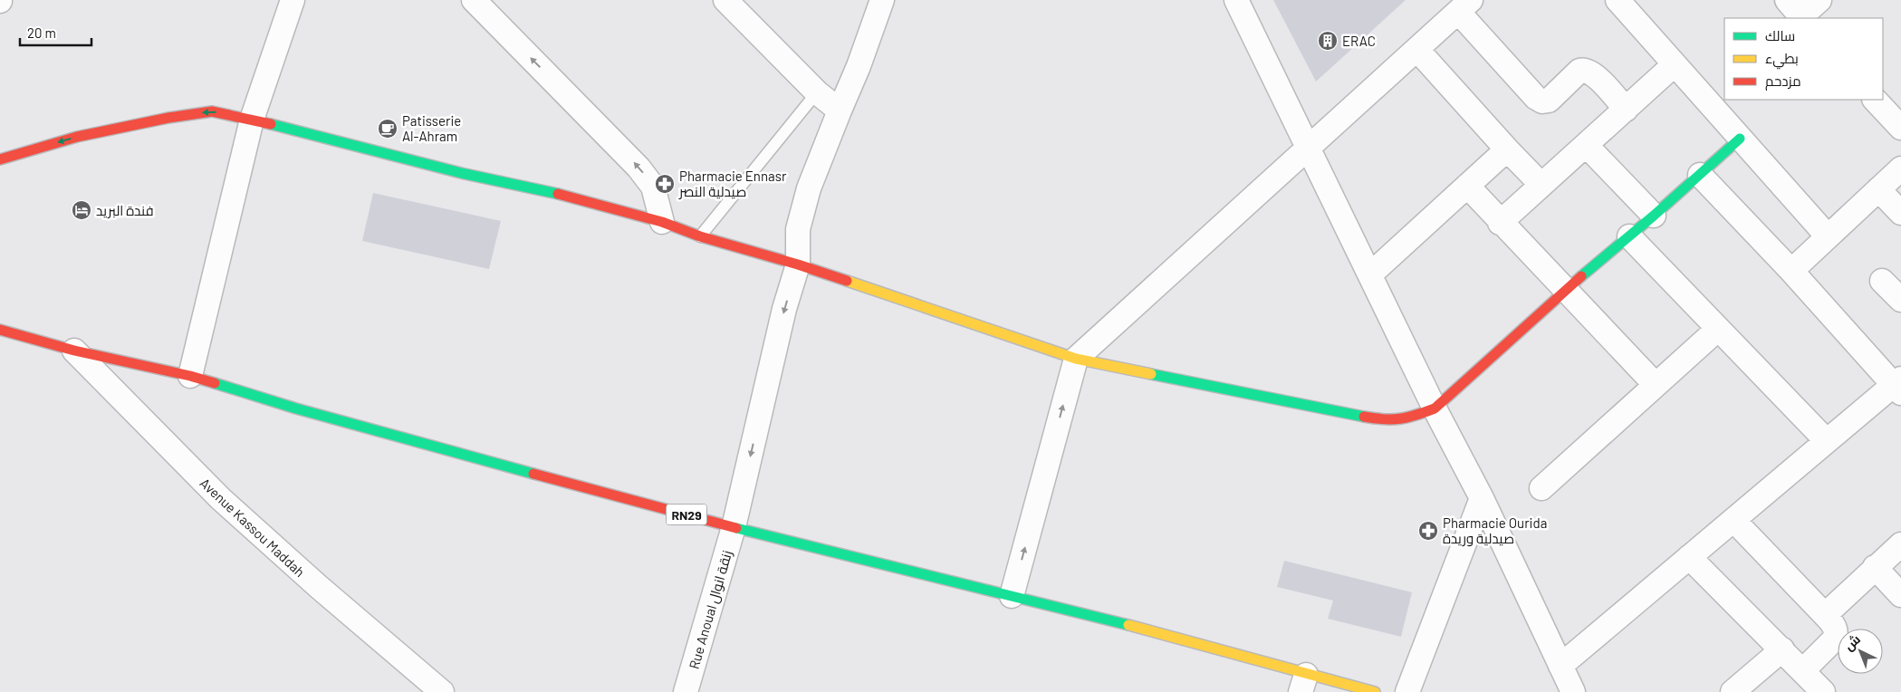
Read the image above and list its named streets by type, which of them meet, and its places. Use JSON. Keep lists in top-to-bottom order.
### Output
{
  "streets": {
    "street": ["RN29", "Avenue Kassou Maddah", "Rue Anoual زنقة انوال"]
  },
  "crossings": [
    ["RN29", "Avenue Kassou Maddah"],
    ["RN29", "Rue Anoual زنقة انوال"]
  ],
  "one_way": ["Rue Anoual زنقة انوال"],
  "places": {
    "building": ["ERAC"],
    "cafe": ["Patisserie Al-Ahram"],
    "pharmacy": ["Pharmacie Ennasr صيدلية النصر", "Pharmacie Ourida صيدلية وريدة"],
    "hotel": ["فندة البريد"]
  },
  "legend": ["سالك", "بطيء", "مزدحم"],
  "scale_bar": "20 m",
  "north": "top left"
}
